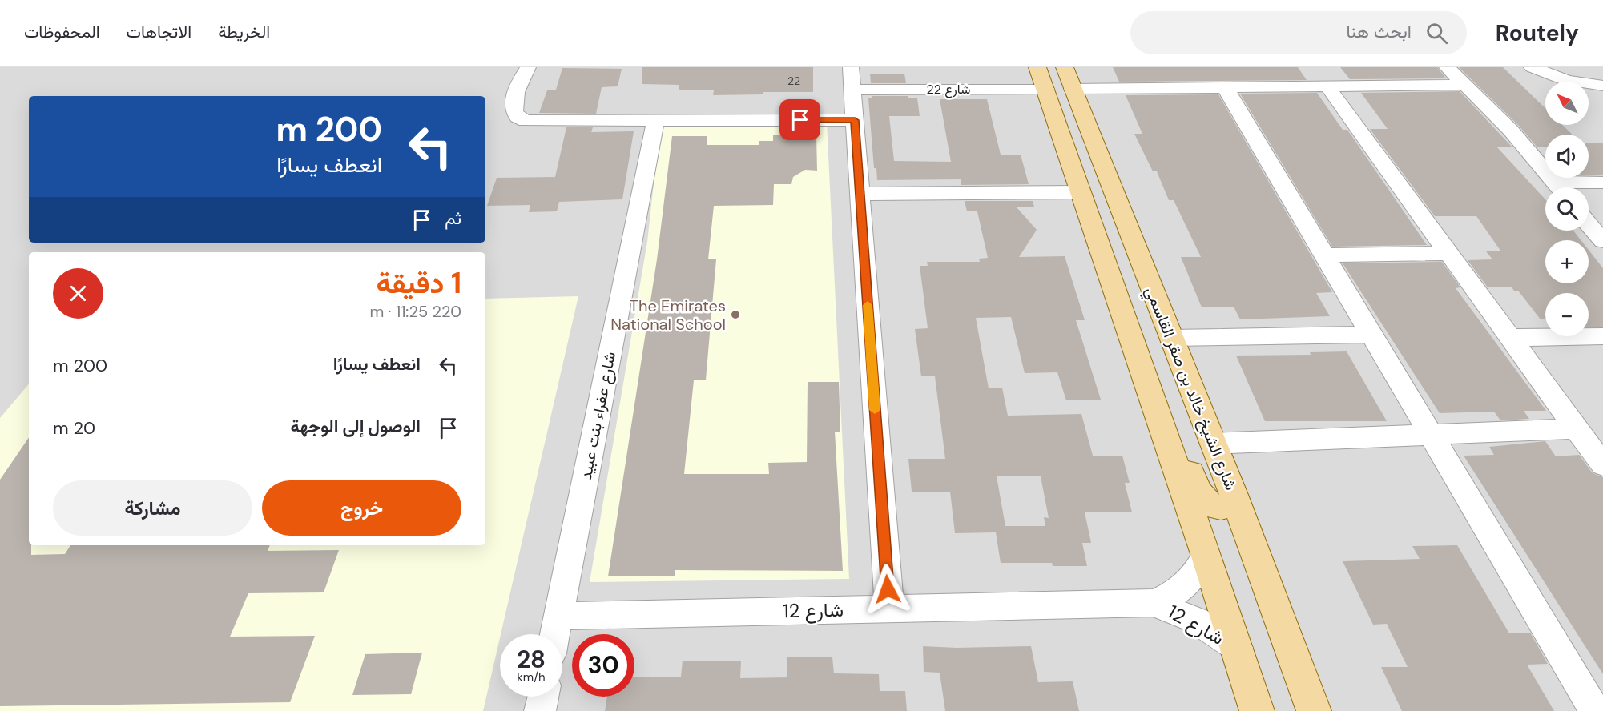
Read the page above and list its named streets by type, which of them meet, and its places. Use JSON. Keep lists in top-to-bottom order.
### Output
{
  "streets": {
    "main road": ["شارع الشيخ خالد بن صقر القاسمي"],
    "street": ["شارع 22", "شارع عفراء بنت عبيد", "شارع 12"]
  },
  "crossings": [
    ["شارع عفراء بنت عبيد", "شارع 12"]
  ],
  "places": ["The Emirates National School"],
  "house_numbers": ["22"],
  "north": "top left",
  "page": {
    "header": "Routely",
    "search": "ابحث هنا",
    "nav": ["الخريطة", "الاتجاهات", "المحفوظات"],
    "map_buttons": ["+", "−"],
    "turn": ["200 m", "انعطف يسارًا"],
    "then": "ثم",
    "heading": ["1 دقيقة", "220 m · 11:25"],
    "list": [
      {
        "name": "انعطف يسارًا",
        "value": "200 m"
      },
      {
        "name": "الوصول إلى الوجهة",
        "value": "20 m"
      }
    ],
    "buttons": ["خروج", "مشاركة"],
    "speed": "28 km/h",
    "limit": "30"
  }
}
